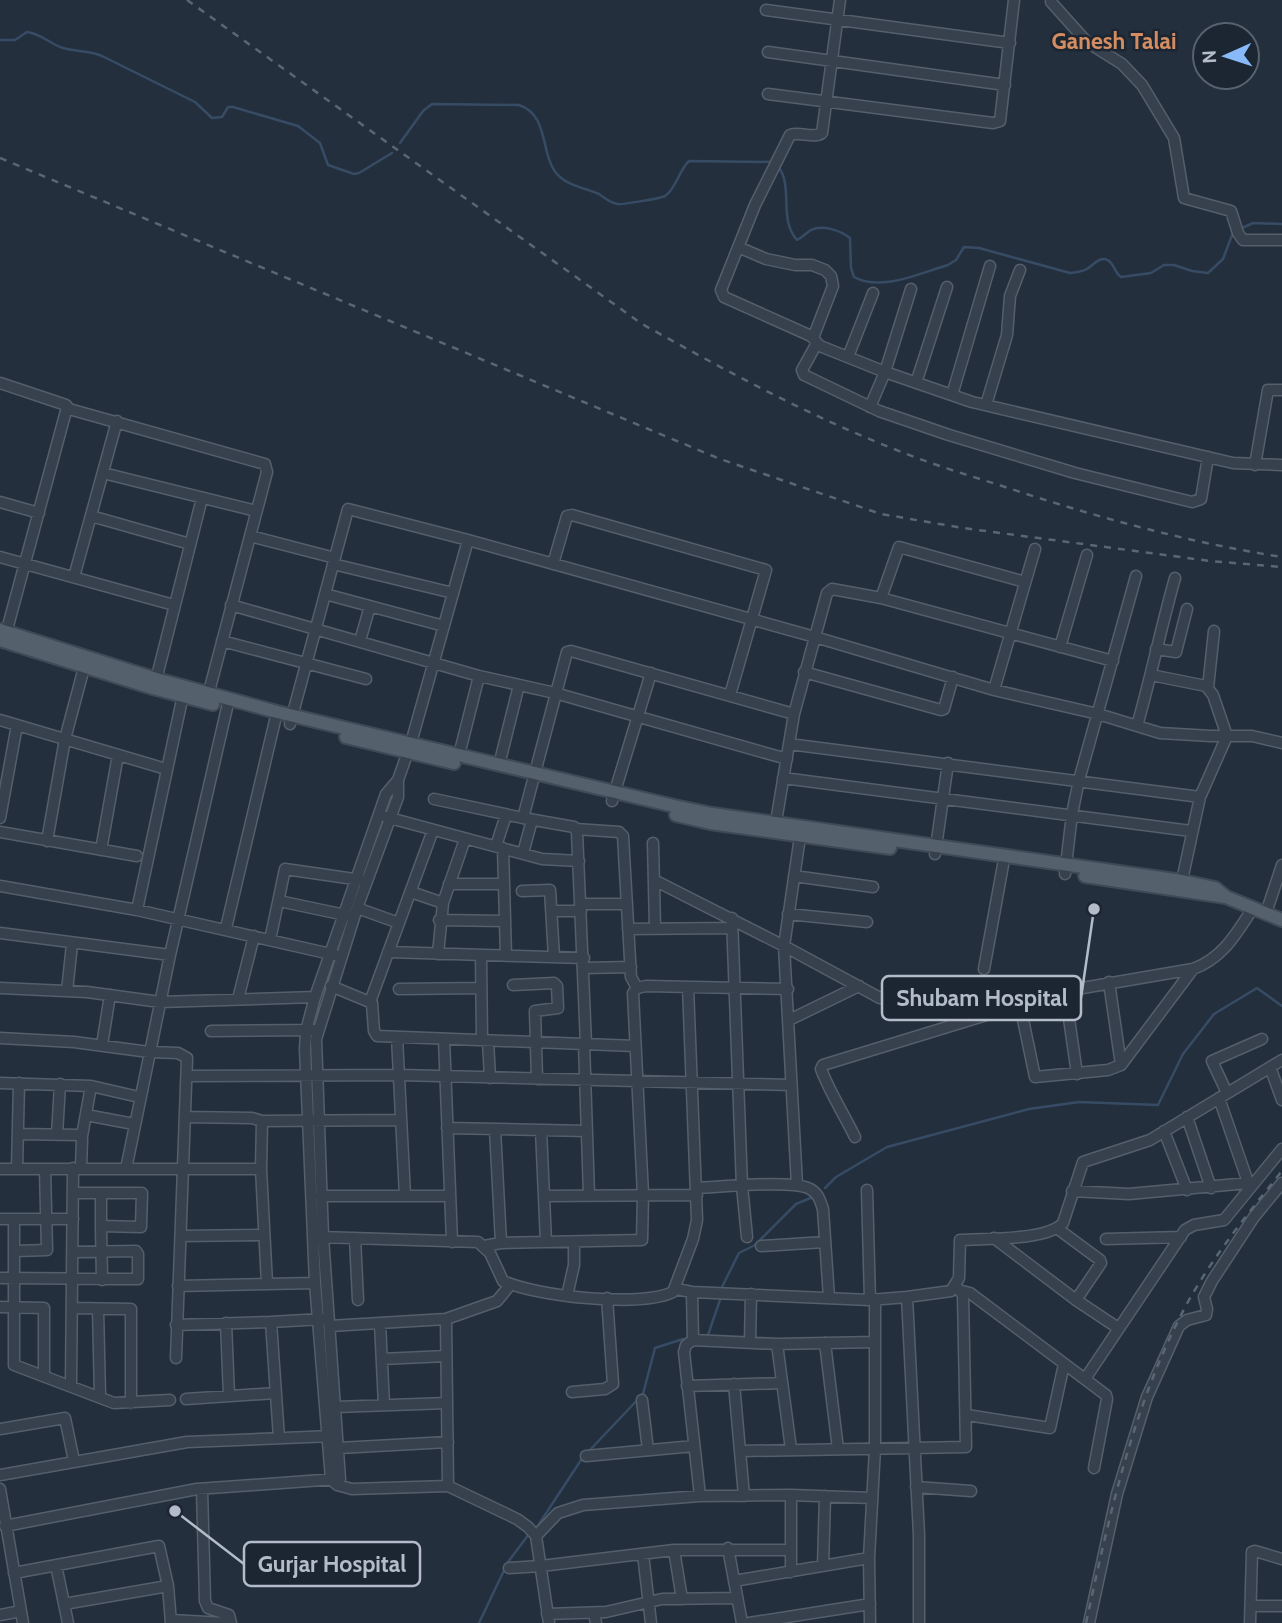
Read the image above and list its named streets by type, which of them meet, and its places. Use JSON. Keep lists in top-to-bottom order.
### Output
{
  "districts": ["Ganesh Talai"],
  "places": ["Shubam Hospital", "Gurjar Hospital"],
  "north": "left"
}
